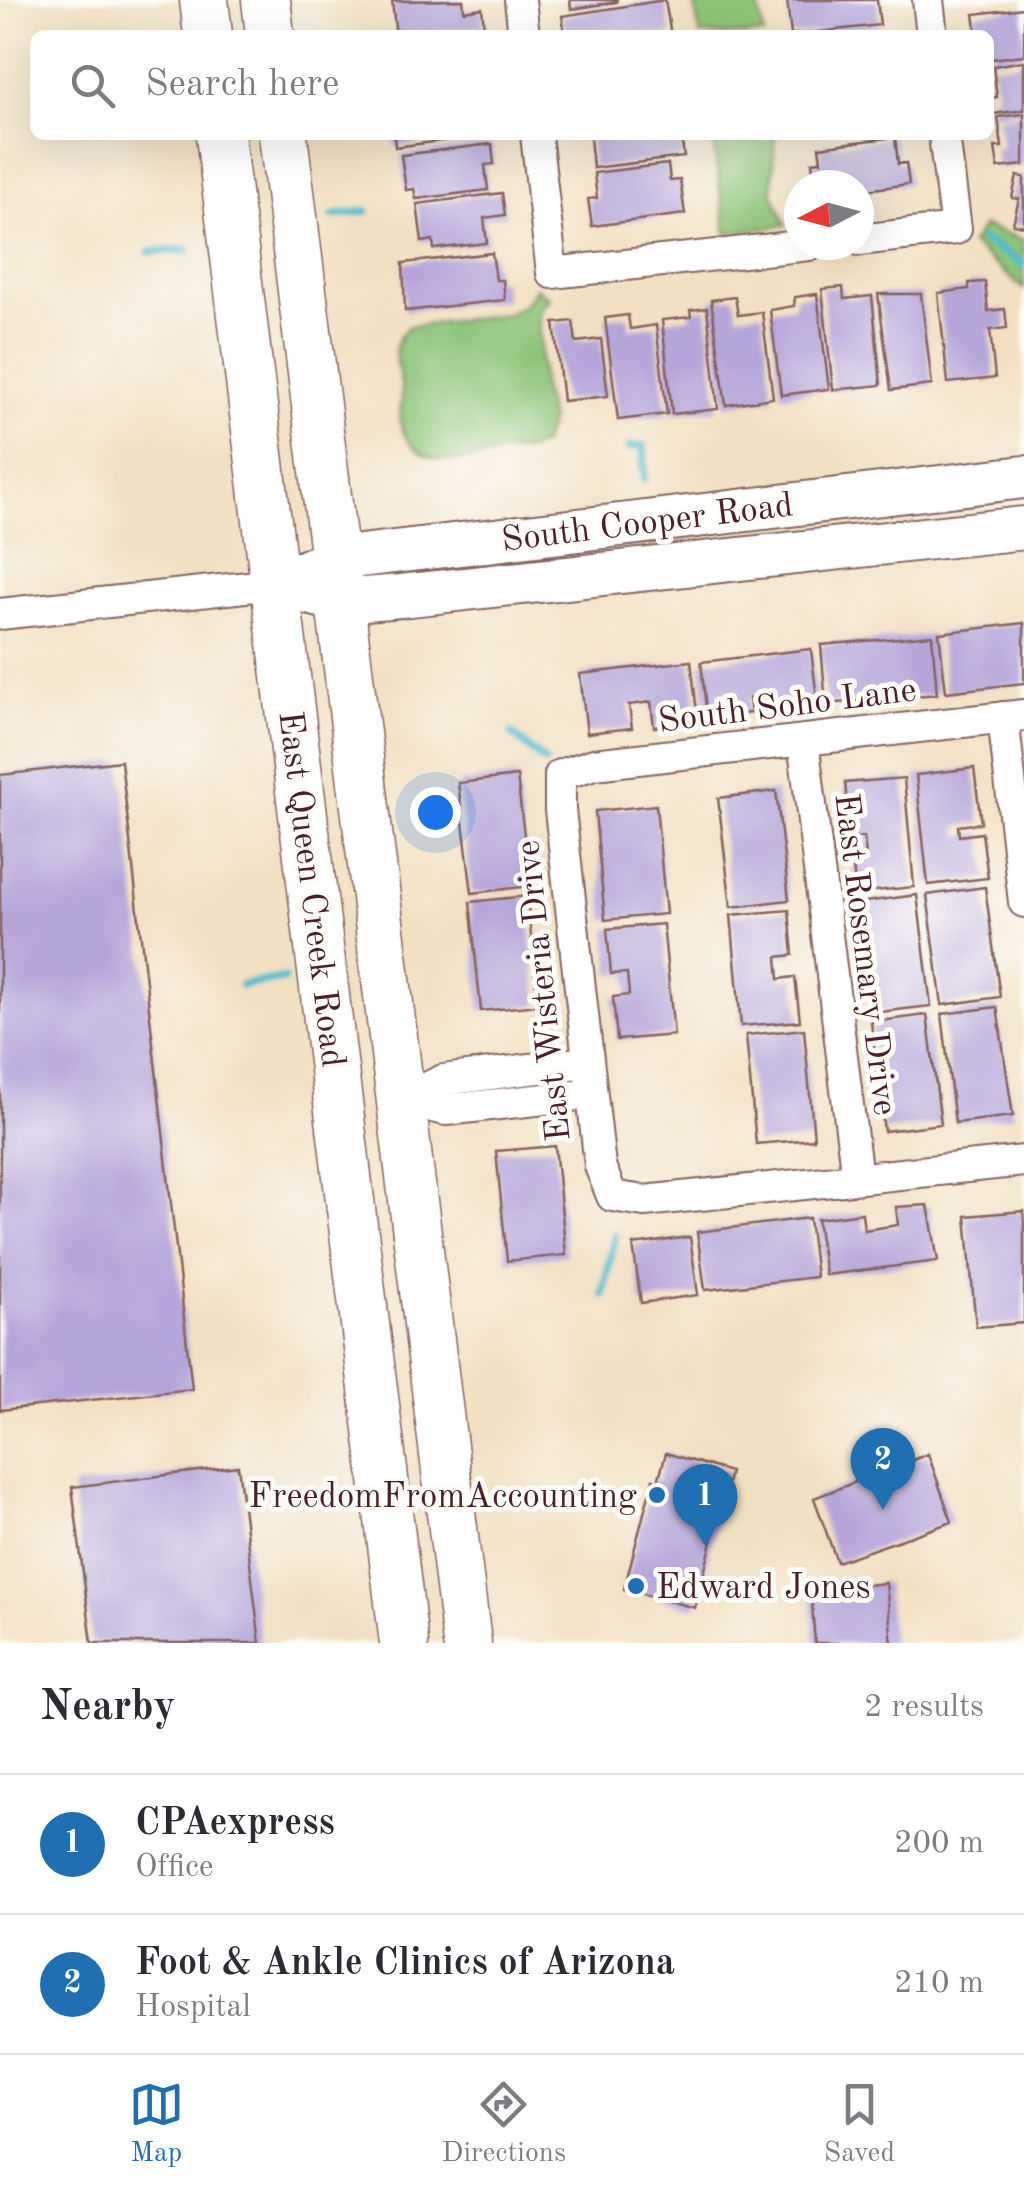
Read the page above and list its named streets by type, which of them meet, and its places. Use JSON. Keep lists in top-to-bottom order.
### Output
{
  "streets": {
    "main road": ["South Cooper Road", "East Queen Creek Road"],
    "street": ["South Soho Lane", "East Rosemary Drive", "East Wisteria Drive"]
  },
  "crossings": [
    ["South Cooper Road", "East Queen Creek Road"],
    ["South Soho Lane", "East Rosemary Drive"],
    ["South Soho Lane", "East Wisteria Drive"],
    ["East Rosemary Drive", "East Wisteria Drive"]
  ],
  "places": ["FreedomFromAccounting", "Edward Jones"],
  "north": "left",
  "page": {
    "search": "Search here",
    "pins": ["2", "1"],
    "heading": ["Nearby", "2 results"],
    "list": [
      {
        "mark": "1",
        "name": "CPAexpress",
        "note": "Office",
        "value": "200 m"
      },
      {
        "mark": "2",
        "name": "Foot & Ankle Clinics of Arizona",
        "note": "Hospital",
        "value": "210 m"
      }
    ],
    "nav": ["Map", "Directions", "Saved"]
  }
}
